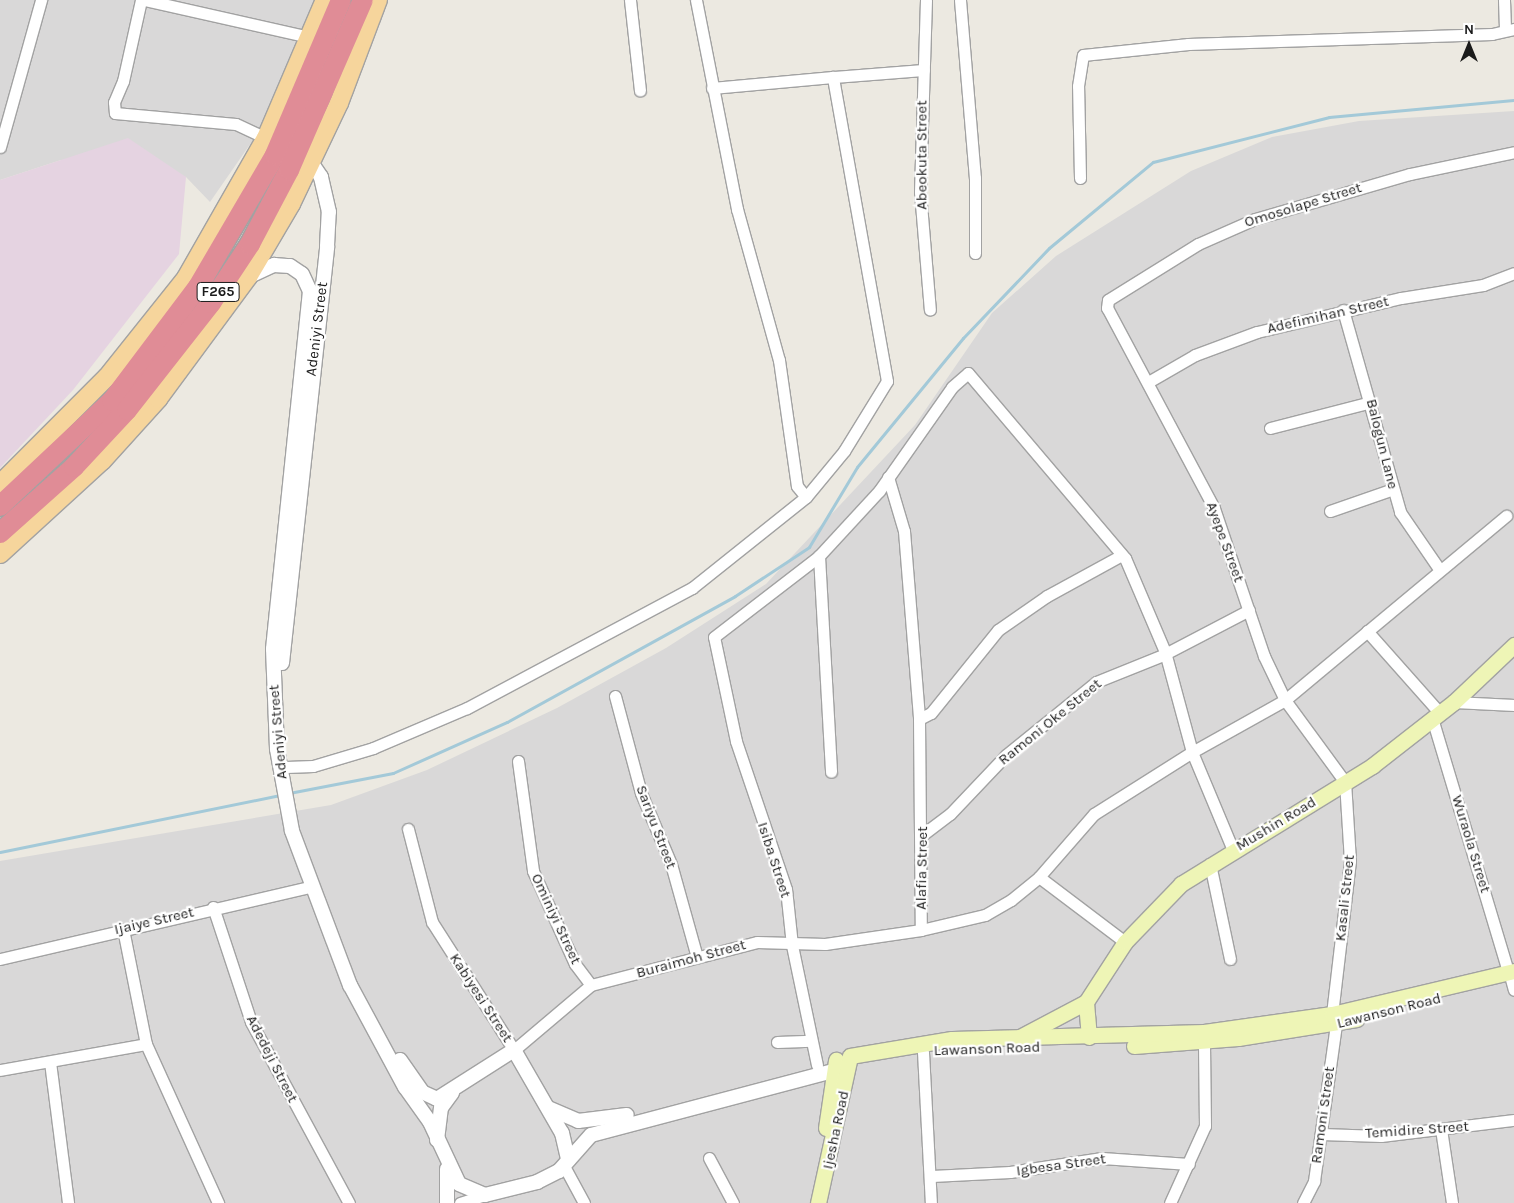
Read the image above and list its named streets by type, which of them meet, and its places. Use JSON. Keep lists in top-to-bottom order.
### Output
{
  "streets": {
    "highway": ["F265"],
    "main road": ["Mushin Road", "Lawanson Road", "Ijesha Road"],
    "street": [
      "Abeokuta Street",
      "Omosolape Street",
      "Adefimihan Street",
      "Adeniyi Street",
      "Balogun Lane",
      "Ayepe Street",
      "Ramoni Oke Street",
      "Sariyu Street",
      "Wuraola Street",
      "Isiba Street",
      "Alafia Street",
      "Kasali Street",
      "Ominiyi Street",
      "Ijaiye Street",
      "Buraimoh Street",
      "Kabiyesi Street",
      "Adedeji Street",
      "Ramoni Street",
      "Temidire Street",
      "Igbesa Street"
    ]
  },
  "crossings": [
    ["Omosolape Street", "Ayepe Street"],
    ["Adefimihan Street", "Balogun Lane"],
    ["Adefimihan Street", "Ayepe Street"],
    ["Adeniyi Street", "Ijaiye Street"],
    ["Adeniyi Street", "Buraimoh Street"],
    ["Adeniyi Street", "Kabiyesi Street"],
    ["Adeniyi Street", "Lawanson Road"],
    ["Balogun Lane", "Alafia Street"],
    ["Ayepe Street", "Ramoni Oke Street"],
    ["Ayepe Street", "Mushin Road"],
    ["Ayepe Street", "Alafia Street"],
    ["Ayepe Street", "Kasali Street"],
    ["Ramoni Oke Street", "Alafia Street"],
    ["Mushin Road", "Wuraola Street"],
    ["Mushin Road", "Kasali Street"],
    ["Sariyu Street", "Buraimoh Street"],
    ["Wuraola Street", "Lawanson Road"],
    ["Isiba Street", "Buraimoh Street"],
    ["Alafia Street", "Buraimoh Street"],
    ["Kasali Street", "Lawanson Road"],
    ["Kasali Street", "Ramoni Street"],
    ["Ominiyi Street", "Buraimoh Street"],
    ["Ijaiye Street", "Adedeji Street"],
    ["Buraimoh Street", "Kabiyesi Street"],
    ["Buraimoh Street", "Lawanson Road"],
    ["Kabiyesi Street", "Lawanson Road"],
    ["Lawanson Road", "Ramoni Street"],
    ["Lawanson Road", "Ijesha Road"],
    ["Ramoni Street", "Temidire Street"]
  ],
  "north": "top"
}
